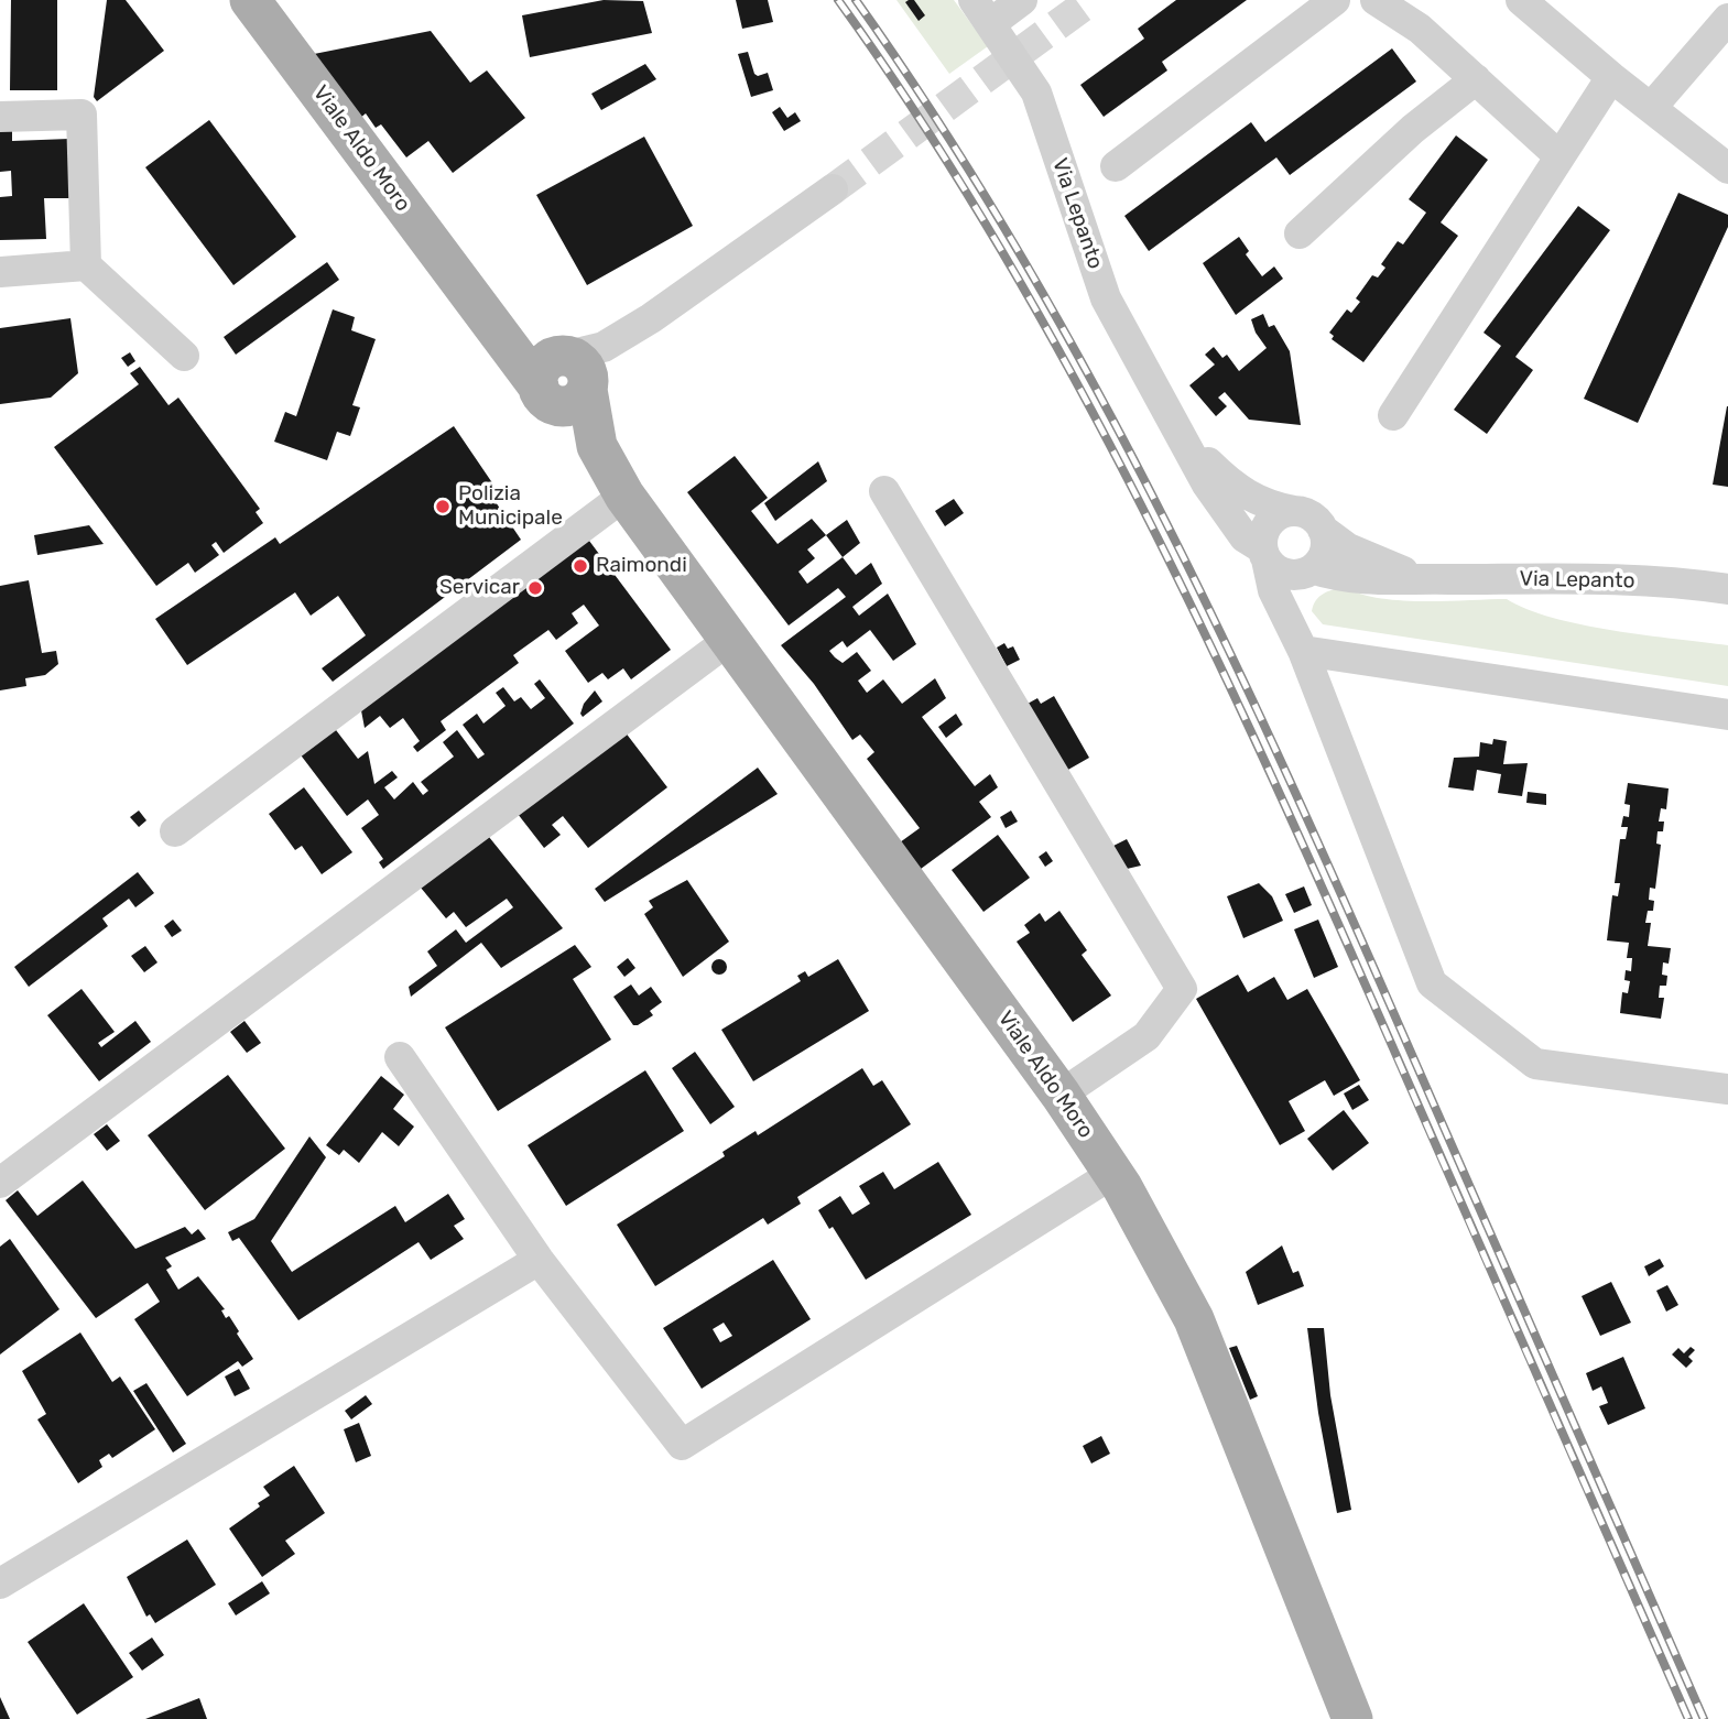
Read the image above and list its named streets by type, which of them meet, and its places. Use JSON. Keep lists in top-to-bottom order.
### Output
{
  "streets": {
    "main road": ["Viale Aldo Moro"],
    "street": ["Via Lepanto"]
  },
  "places": ["Polizia Municipale", "Raimondi", "Servicar"]
}
